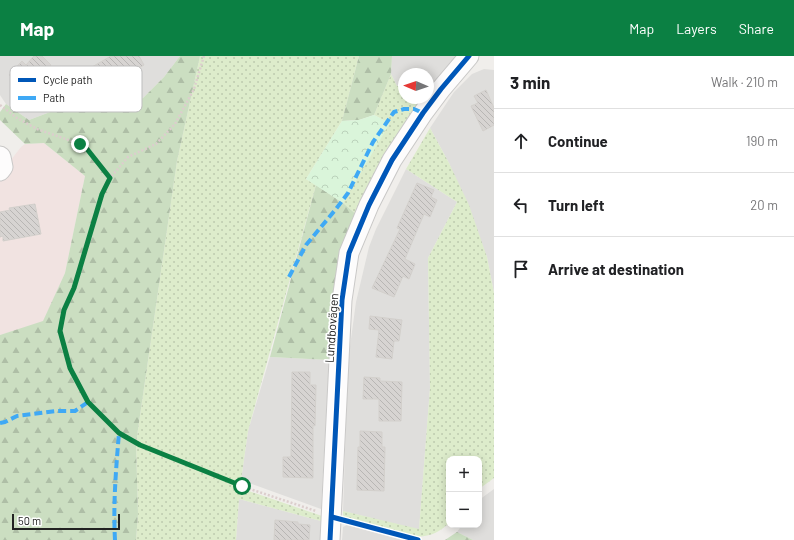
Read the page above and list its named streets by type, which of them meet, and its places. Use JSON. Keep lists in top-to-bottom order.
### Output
{
  "streets": {
    "street": ["Lundbovägen"]
  },
  "legend": ["Cycle path", "Path"],
  "scale_bar": "50 m",
  "north": "left",
  "page": {
    "header": "Map",
    "nav": ["Map", "Layers", "Share"],
    "heading": ["3 min", "Walk · 210 m"],
    "list": [
      ["Continue", "190 m"],
      ["Turn left", "20 m"],
      "Arrive at destination"
    ],
    "map_buttons": ["+", "−"],
    "scale": "50 m"
  }
}
